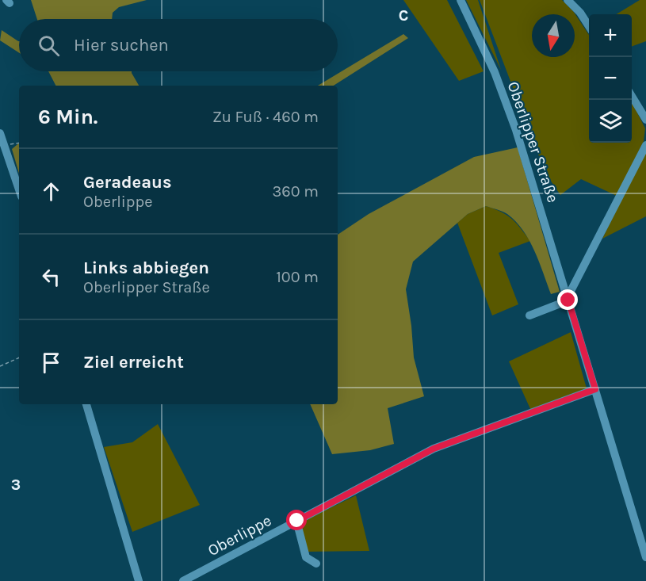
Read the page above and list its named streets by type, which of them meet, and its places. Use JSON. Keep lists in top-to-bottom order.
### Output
{
  "streets": {
    "street": ["Oberlipper Straße", "Oberlippe"]
  },
  "crossings": [
    ["Oberlipper Straße", "Oberlippe"]
  ],
  "north": "bottom",
  "page": {
    "map_buttons": ["+", "−"],
    "search": "Hier suchen",
    "heading": ["6 Min.", "Zu Fuß · 460 m"],
    "list": [
      ["Geradeaus", "Oberlippe", "360 m"],
      ["Links abbiegen", "Oberlipper Straße", "100 m"],
      "Ziel erreicht"
    ]
  },
  "grid": {
    "columns": ["C"],
    "rows": ["3"]
  }
}
